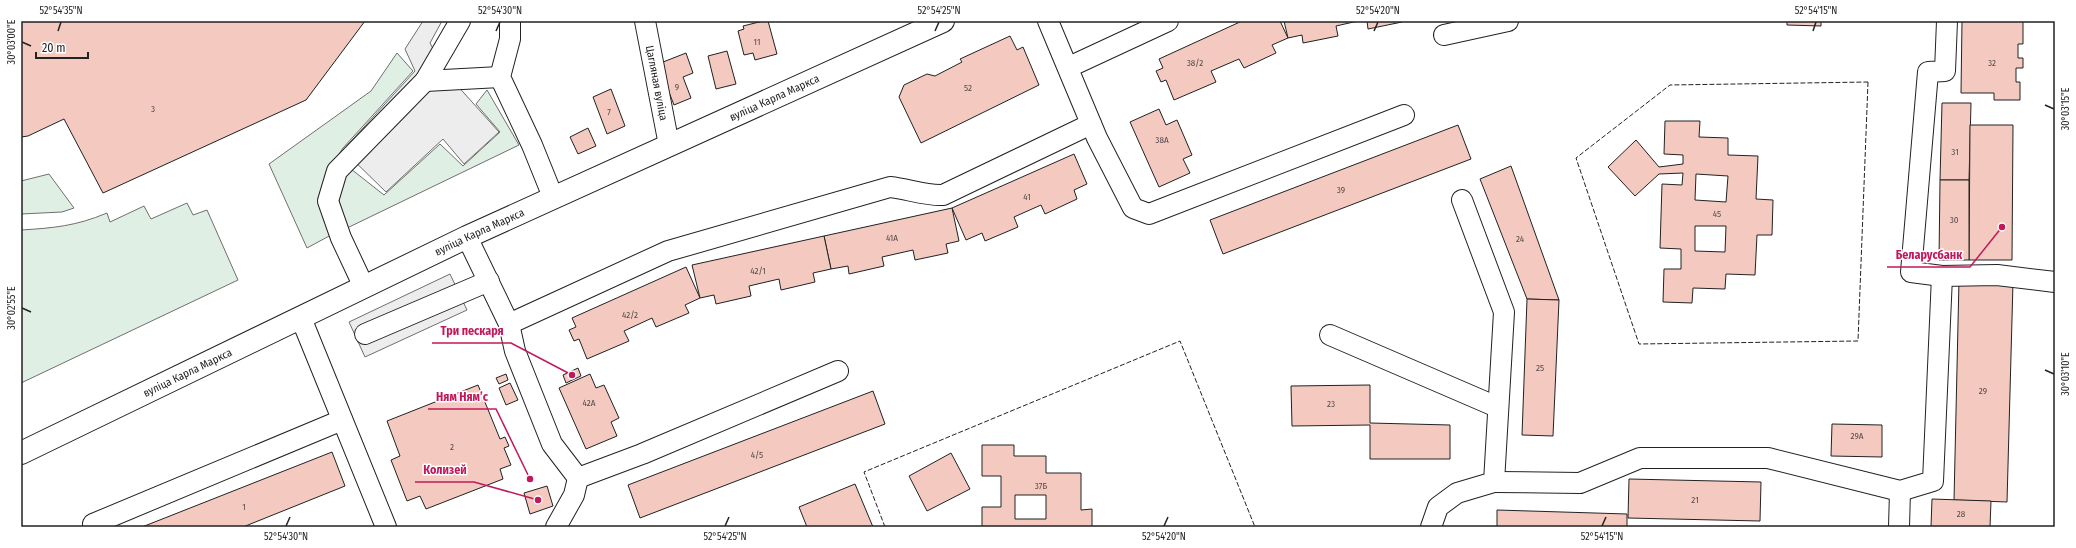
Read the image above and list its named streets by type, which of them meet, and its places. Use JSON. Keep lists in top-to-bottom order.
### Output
{
  "streets": {
    "main road": ["вуліца Карла Маркса"],
    "street": ["Цагляная вуліца"]
  },
  "crossings": [
    ["Цагляная вуліца", "вуліца Карла Маркса"]
  ],
  "places": [
    "Беларусбанк",
    "Три пескаря",
    "Ням Нямʼс",
    "Колизей"
  ],
  "house_numbers": [
    "11",
    "38/2",
    "32",
    "9",
    "52",
    "3",
    "7",
    "38А",
    "31",
    "39",
    "41",
    "45",
    "30",
    "41А",
    "24",
    "42/1",
    "42/2",
    "25",
    "29",
    "42А",
    "23",
    "29А",
    "2",
    "4/5",
    "37Б",
    "21",
    "1",
    "28"
  ],
  "scale_bar": "20 m",
  "coordinates": [
    "52°54'35\"N",
    "52°54'30\"N",
    "52°54'25\"N",
    "52°54'20\"N",
    "52°54'15\"N",
    "30°03'00\"E",
    "30°03'15\"E",
    "30°02'55\"E",
    "30°03'10\"E"
  ]
}
